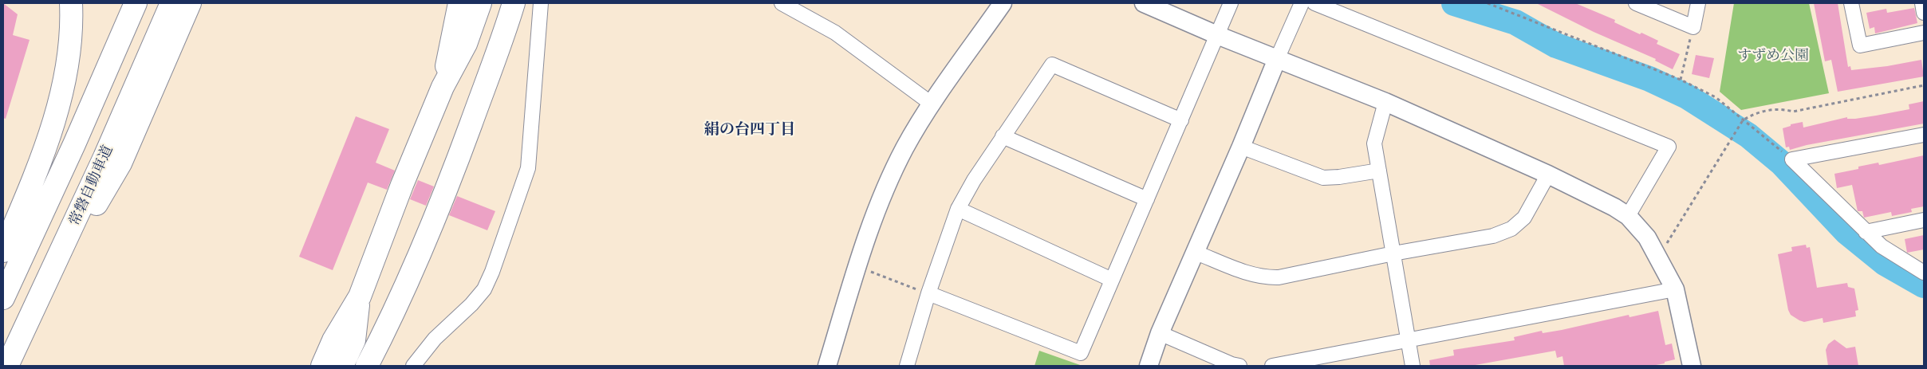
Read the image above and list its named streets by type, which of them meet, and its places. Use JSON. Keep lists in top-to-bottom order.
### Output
{
  "streets": {
    "highway": ["常磐自動車道"]
  },
  "districts": ["絹の台四丁目"],
  "parks": ["すずめ公園"]
}
